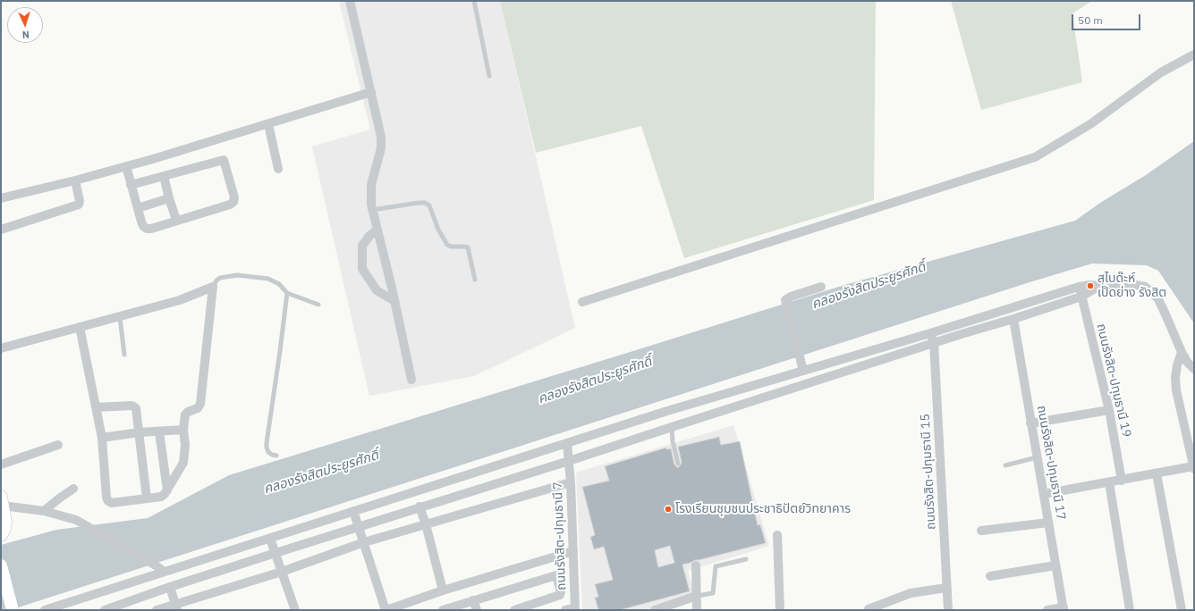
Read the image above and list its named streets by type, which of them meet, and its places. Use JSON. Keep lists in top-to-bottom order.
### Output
{
  "streets": {
    "street": [
      "ถนนรังสิต-ปทุมธานี 19",
      "ถนนรังสิต-ปทุมธานี 17",
      "ถนนรังสิต-ปทุมธานี 15",
      "ถนนรังสิต-ปทุมธานี 7"
    ]
  },
  "water": ["คลองรังสิตประยูรศักดิ์"],
  "places": ["สุไบด๊ะห์ เป็ดย่าง รังสิต", "โรงเรียนชุมชนประชาธิปัตย์วิทยาคาร"],
  "scale_bar": "50 m",
  "north": "bottom"
}
